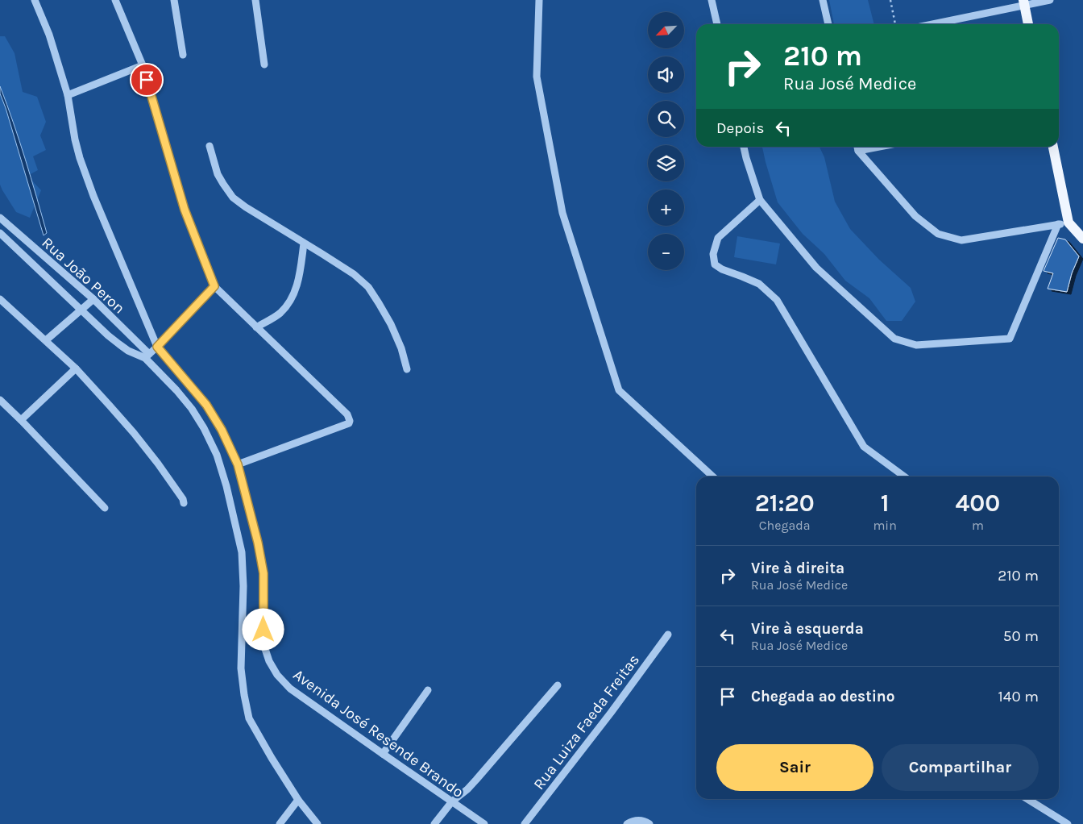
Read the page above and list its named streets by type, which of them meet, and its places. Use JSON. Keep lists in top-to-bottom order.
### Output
{
  "streets": {
    "street": ["Rua João Peron", "Rua Luiza Faeda Freitas", "Avenida José Resende Brando"]
  },
  "north": "bottom left",
  "page": {
    "map_buttons": ["+", "−"],
    "turn": ["210 m", "Rua José Medice"],
    "then": "Depois",
    "eta": [
      "21:20",
      "Chegada",
      "1",
      "min",
      "400",
      "m"
    ],
    "list": [
      {
        "name": "Vire à direita",
        "note": "Rua José Medice",
        "value": "210 m"
      },
      {
        "name": "Vire à esquerda",
        "note": "Rua José Medice",
        "value": "50 m"
      },
      {
        "name": "Chegada ao destino",
        "value": "140 m"
      }
    ],
    "buttons": ["Sair", "Compartilhar"]
  }
}
